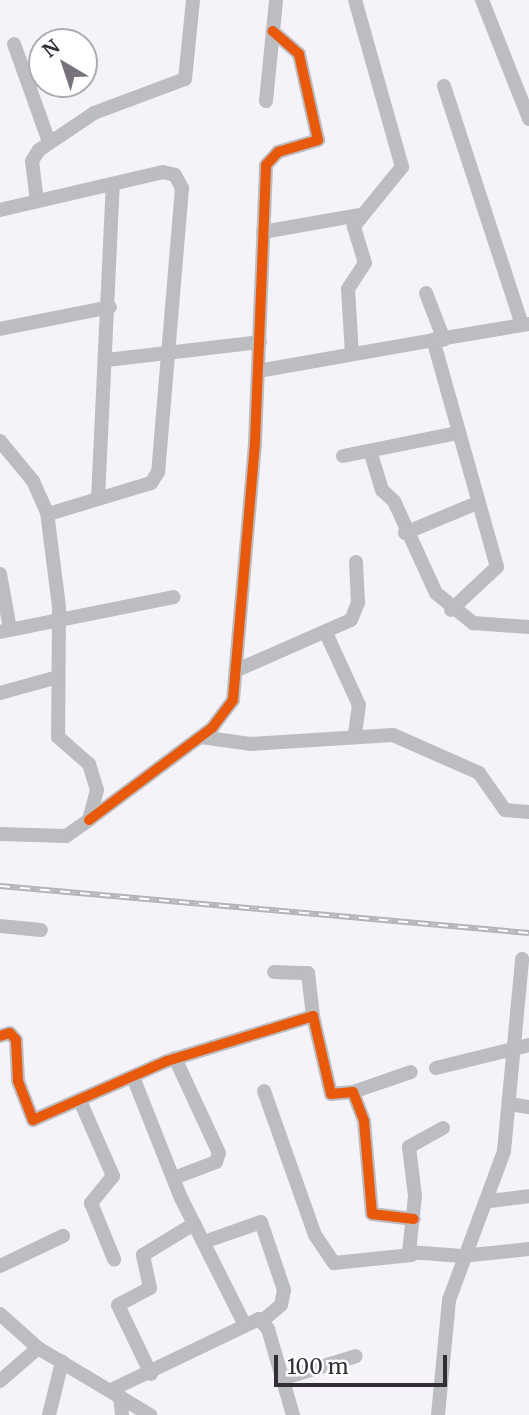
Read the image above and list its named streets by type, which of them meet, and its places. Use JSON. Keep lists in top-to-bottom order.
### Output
{
  "scale_bar": "100 m",
  "north": "top left"
}
